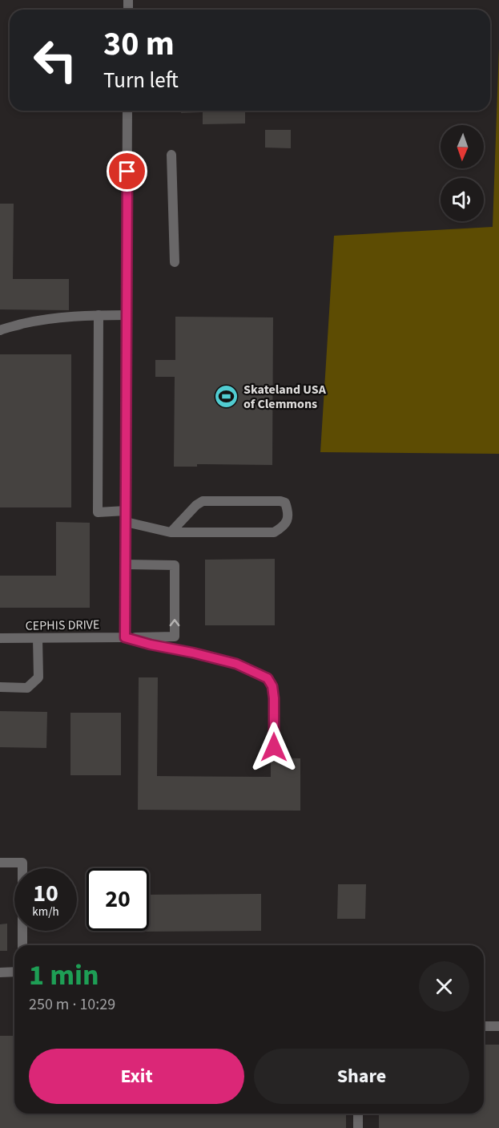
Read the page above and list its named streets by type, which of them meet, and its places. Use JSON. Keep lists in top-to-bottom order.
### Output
{
  "streets": {
    "street": ["CEPHIS DRIVE"]
  },
  "places": {
    "sports": ["Skateland USA of Clemmons"]
  },
  "north": "bottom",
  "page": {
    "turn": ["30 m", "Turn left"],
    "speed": "10 km/h",
    "limit": "20",
    "heading": ["1 min", "250 m · 10:29"],
    "buttons": ["Exit", "Share"]
  }
}
